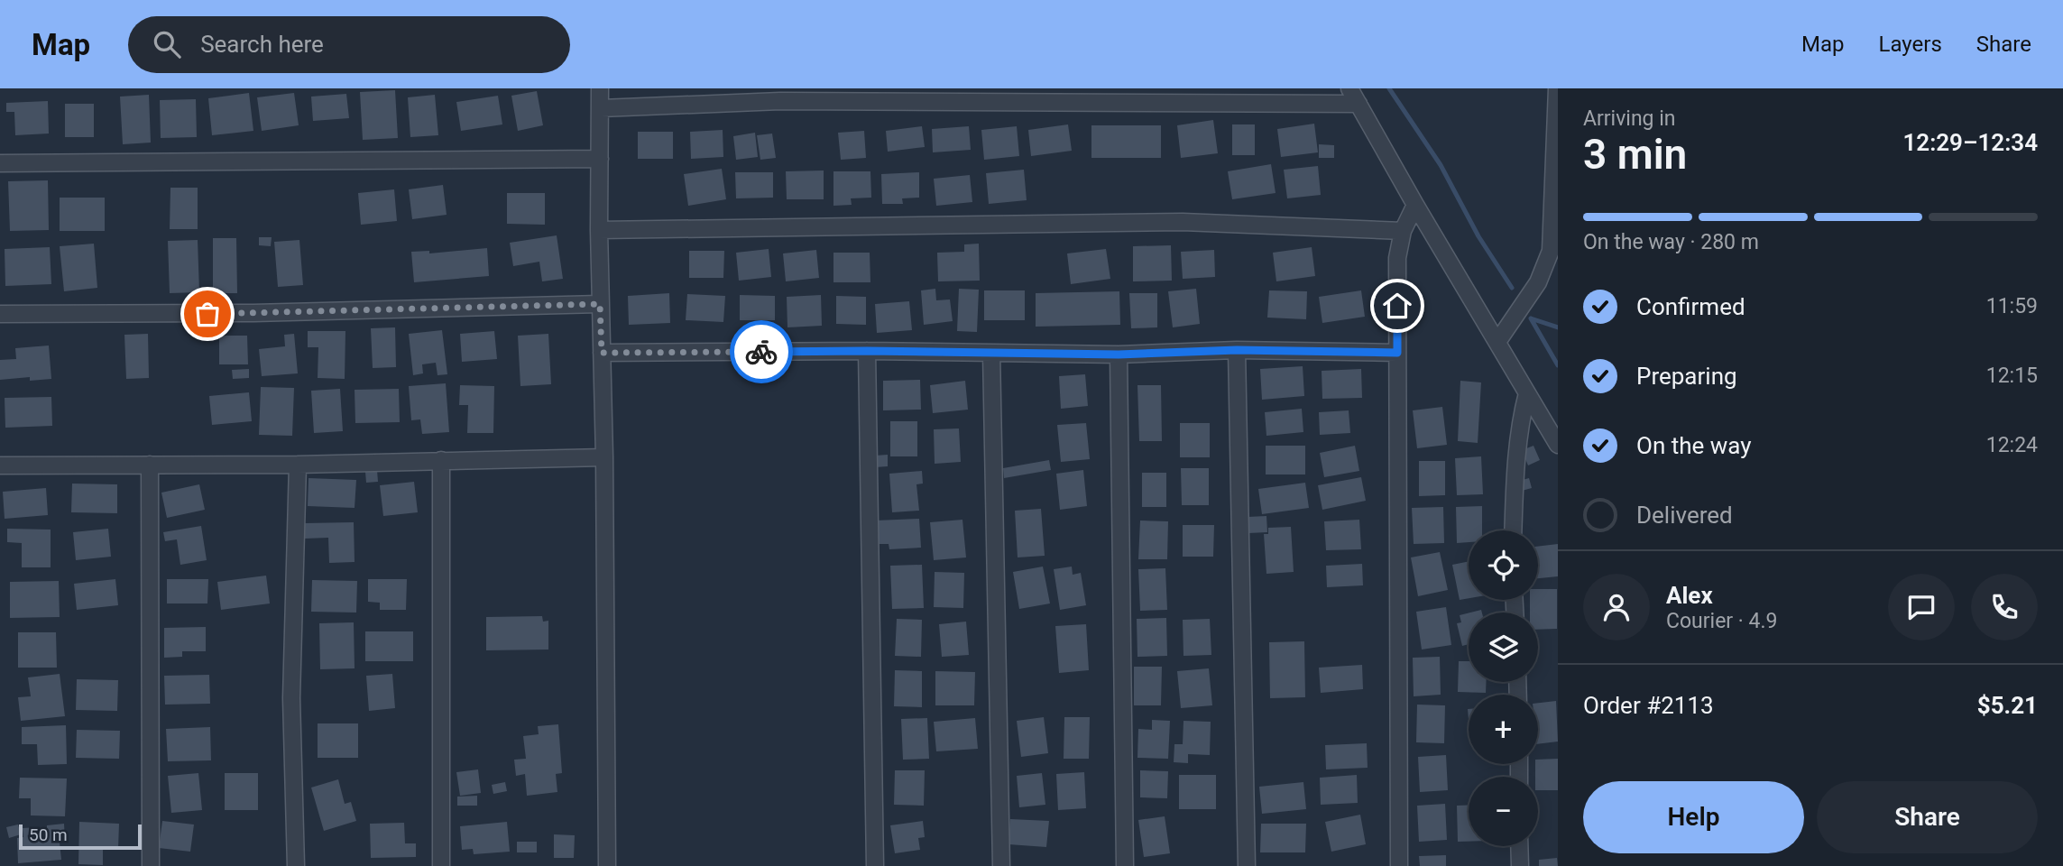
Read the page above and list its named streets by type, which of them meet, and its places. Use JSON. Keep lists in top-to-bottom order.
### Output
{
  "scale_bar": "50 m",
  "page": {
    "header": "Map",
    "search": "Search here",
    "nav": ["Map", "Layers", "Share"],
    "heading": ["3 min", "Arriving in", "12:29–12:34"],
    "panel": [
      "Alex",
      "Courier · 4.9",
      "Order #2113",
      "$5.21"
    ],
    "bar": "On the way · 280 m",
    "list": [
      ["Confirmed", "11:59"],
      ["Preparing", "12:15"],
      ["On the way", "12:24"],
      "Delivered"
    ],
    "map_buttons": ["+", "−"],
    "buttons": ["Help", "Share"],
    "scale": "50 m"
  }
}
